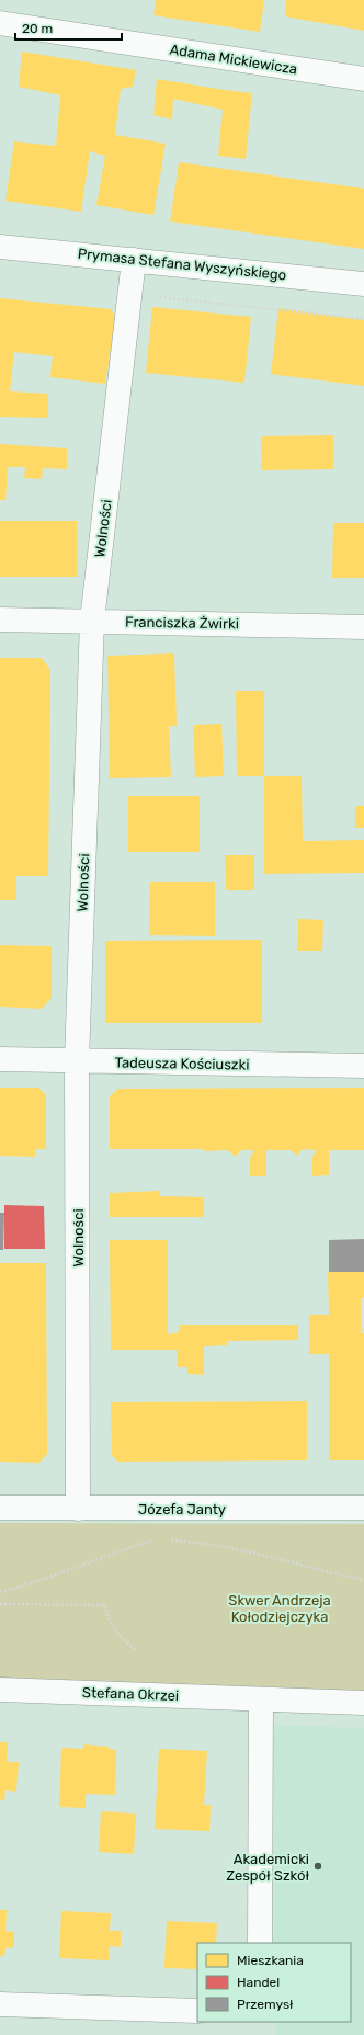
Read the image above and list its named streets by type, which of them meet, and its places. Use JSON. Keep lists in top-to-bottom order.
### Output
{
  "streets": {
    "street": [
      "Adama Mickiewicza",
      "Prymasa Stefana Wyszyńskiego",
      "Wolności",
      "Franciszka Żwirki",
      "Tadeusza Kościuszki",
      "Józefa Janty",
      "Stefana Okrzei"
    ]
  },
  "crossings": [
    ["Prymasa Stefana Wyszyńskiego", "Wolności"],
    ["Wolności", "Franciszka Żwirki"],
    ["Wolności", "Tadeusza Kościuszki"],
    ["Wolności", "Józefa Janty"]
  ],
  "parks": ["Skwer Andrzeja Kołodziejczyka"],
  "places": ["Akademicki Zespół Szkół"],
  "legend": ["Mieszkania", "Handel", "Przemysł"],
  "scale_bar": "20 m"
}
